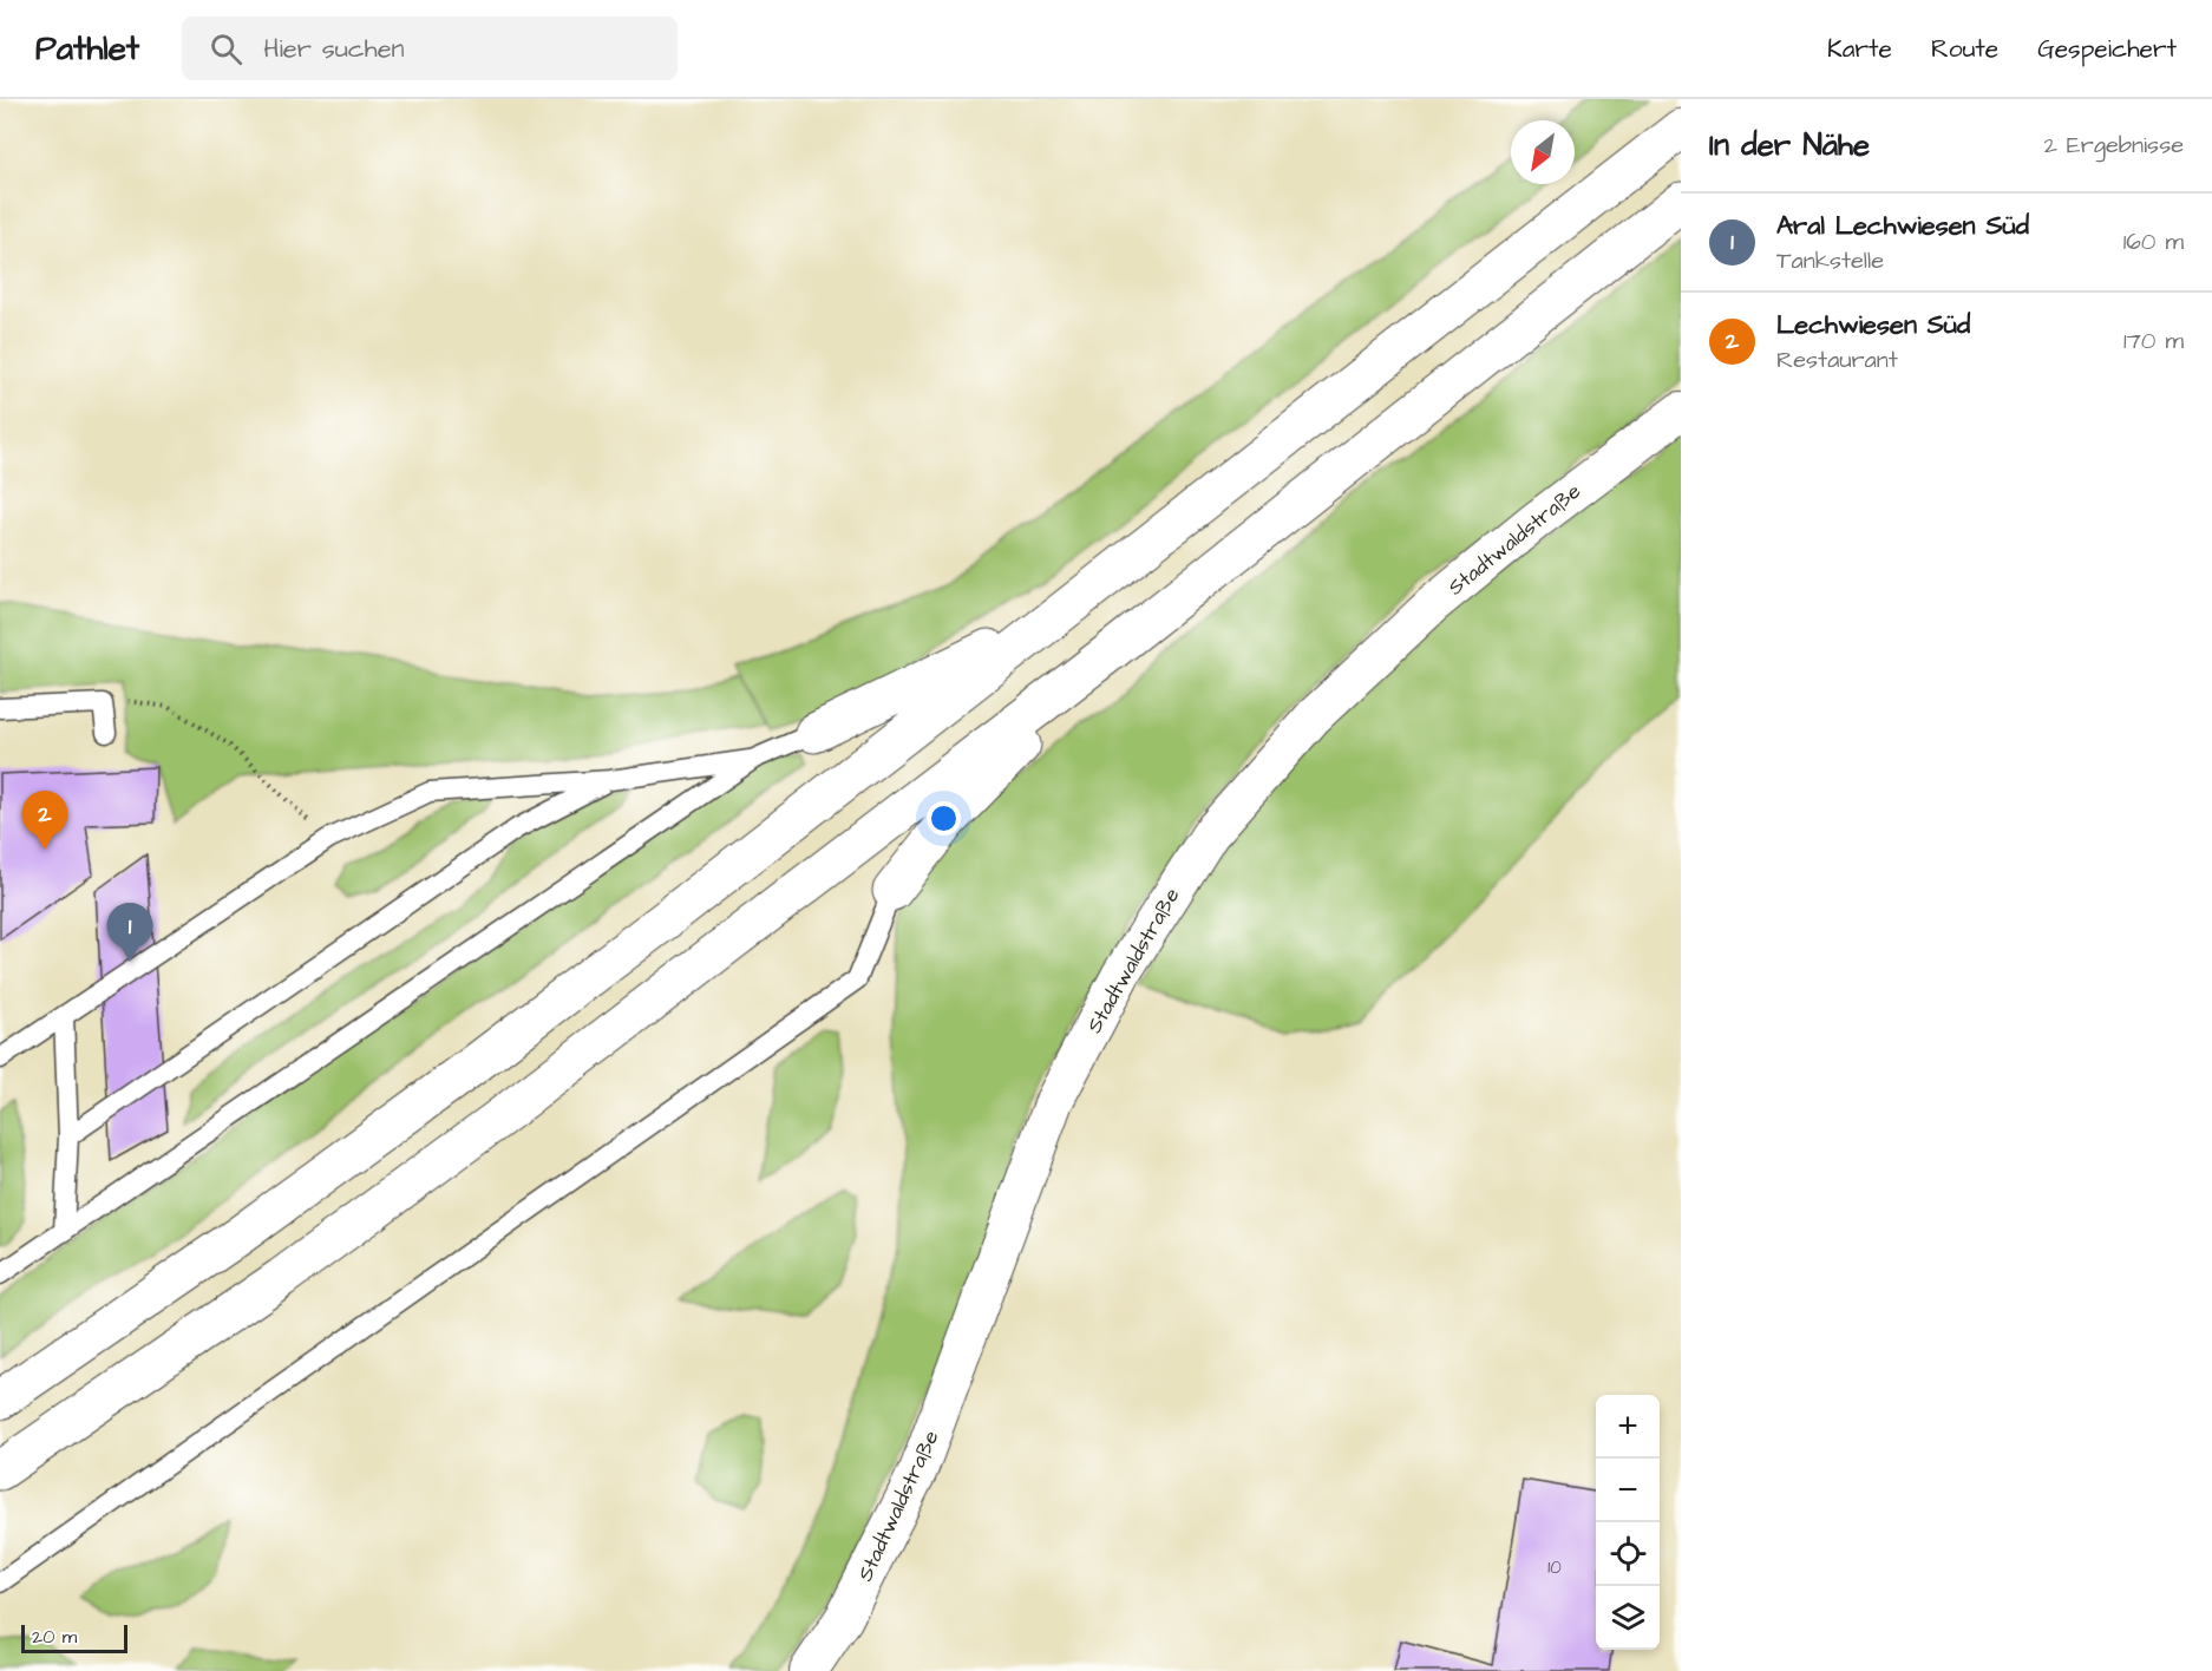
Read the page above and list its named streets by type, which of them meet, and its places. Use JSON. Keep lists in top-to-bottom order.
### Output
{
  "streets": {
    "street": ["Stadtwaldstraße"]
  },
  "house_numbers": ["10"],
  "scale_bar": "20 m",
  "north": "bottom left",
  "page": {
    "header": "Pathlet",
    "search": "Hier suchen",
    "nav": ["Karte", "Route", "Gespeichert"],
    "heading": ["In der Nähe", "2 Ergebnisse"],
    "list": [
      {
        "mark": "1",
        "name": "Aral Lechwiesen Süd",
        "note": "Tankstelle",
        "value": "160 m"
      },
      {
        "mark": "2",
        "name": "Lechwiesen Süd",
        "note": "Restaurant",
        "value": "170 m"
      }
    ],
    "pins": ["2", "1"],
    "map_buttons": ["+", "−"],
    "scale": "20 m"
  }
}
